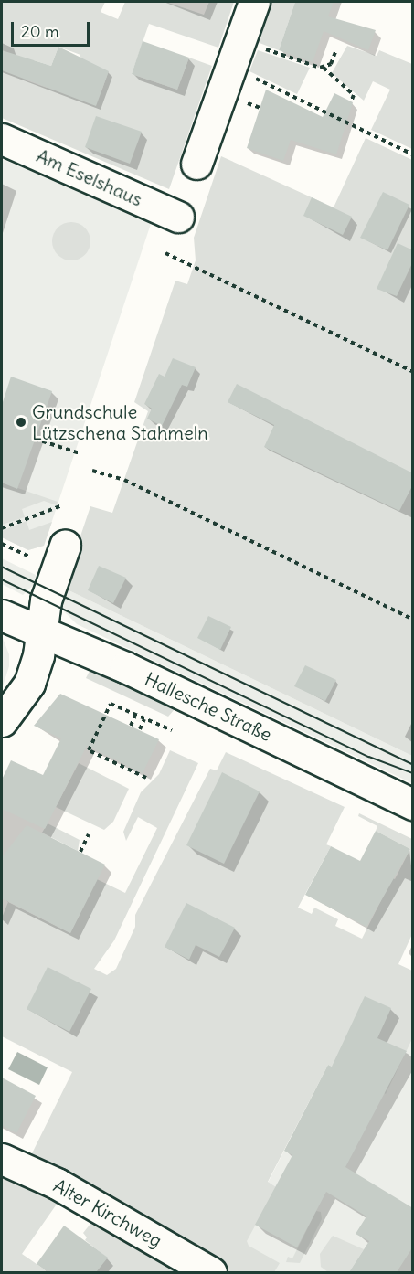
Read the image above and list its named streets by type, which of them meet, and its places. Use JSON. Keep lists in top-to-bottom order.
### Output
{
  "streets": {
    "street": ["Am Eselshaus", "Hallesche Straße", "Alter Kirchweg"]
  },
  "places": ["Grundschule Lützschena Stahmeln"],
  "scale_bar": "20 m"
}
